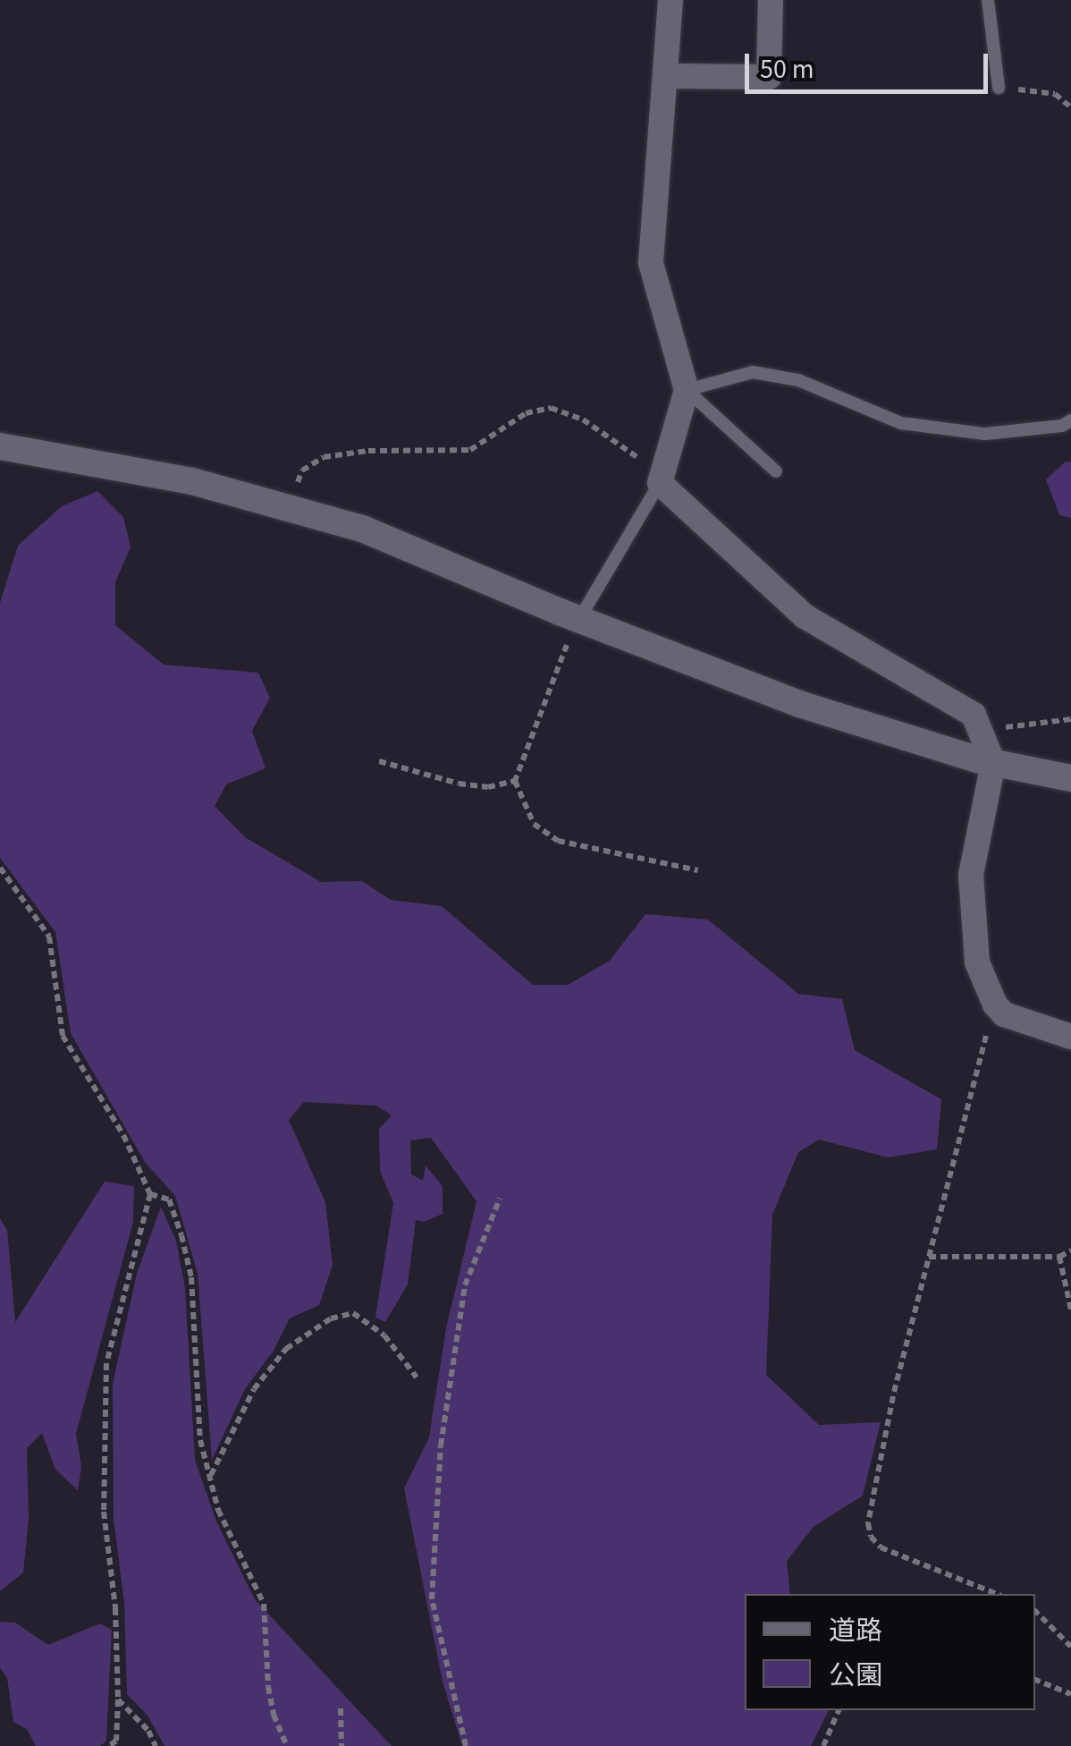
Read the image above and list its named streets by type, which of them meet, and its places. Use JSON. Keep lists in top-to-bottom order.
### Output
{
  "legend": ["道路", "公園"],
  "scale_bar": "50 m"
}
